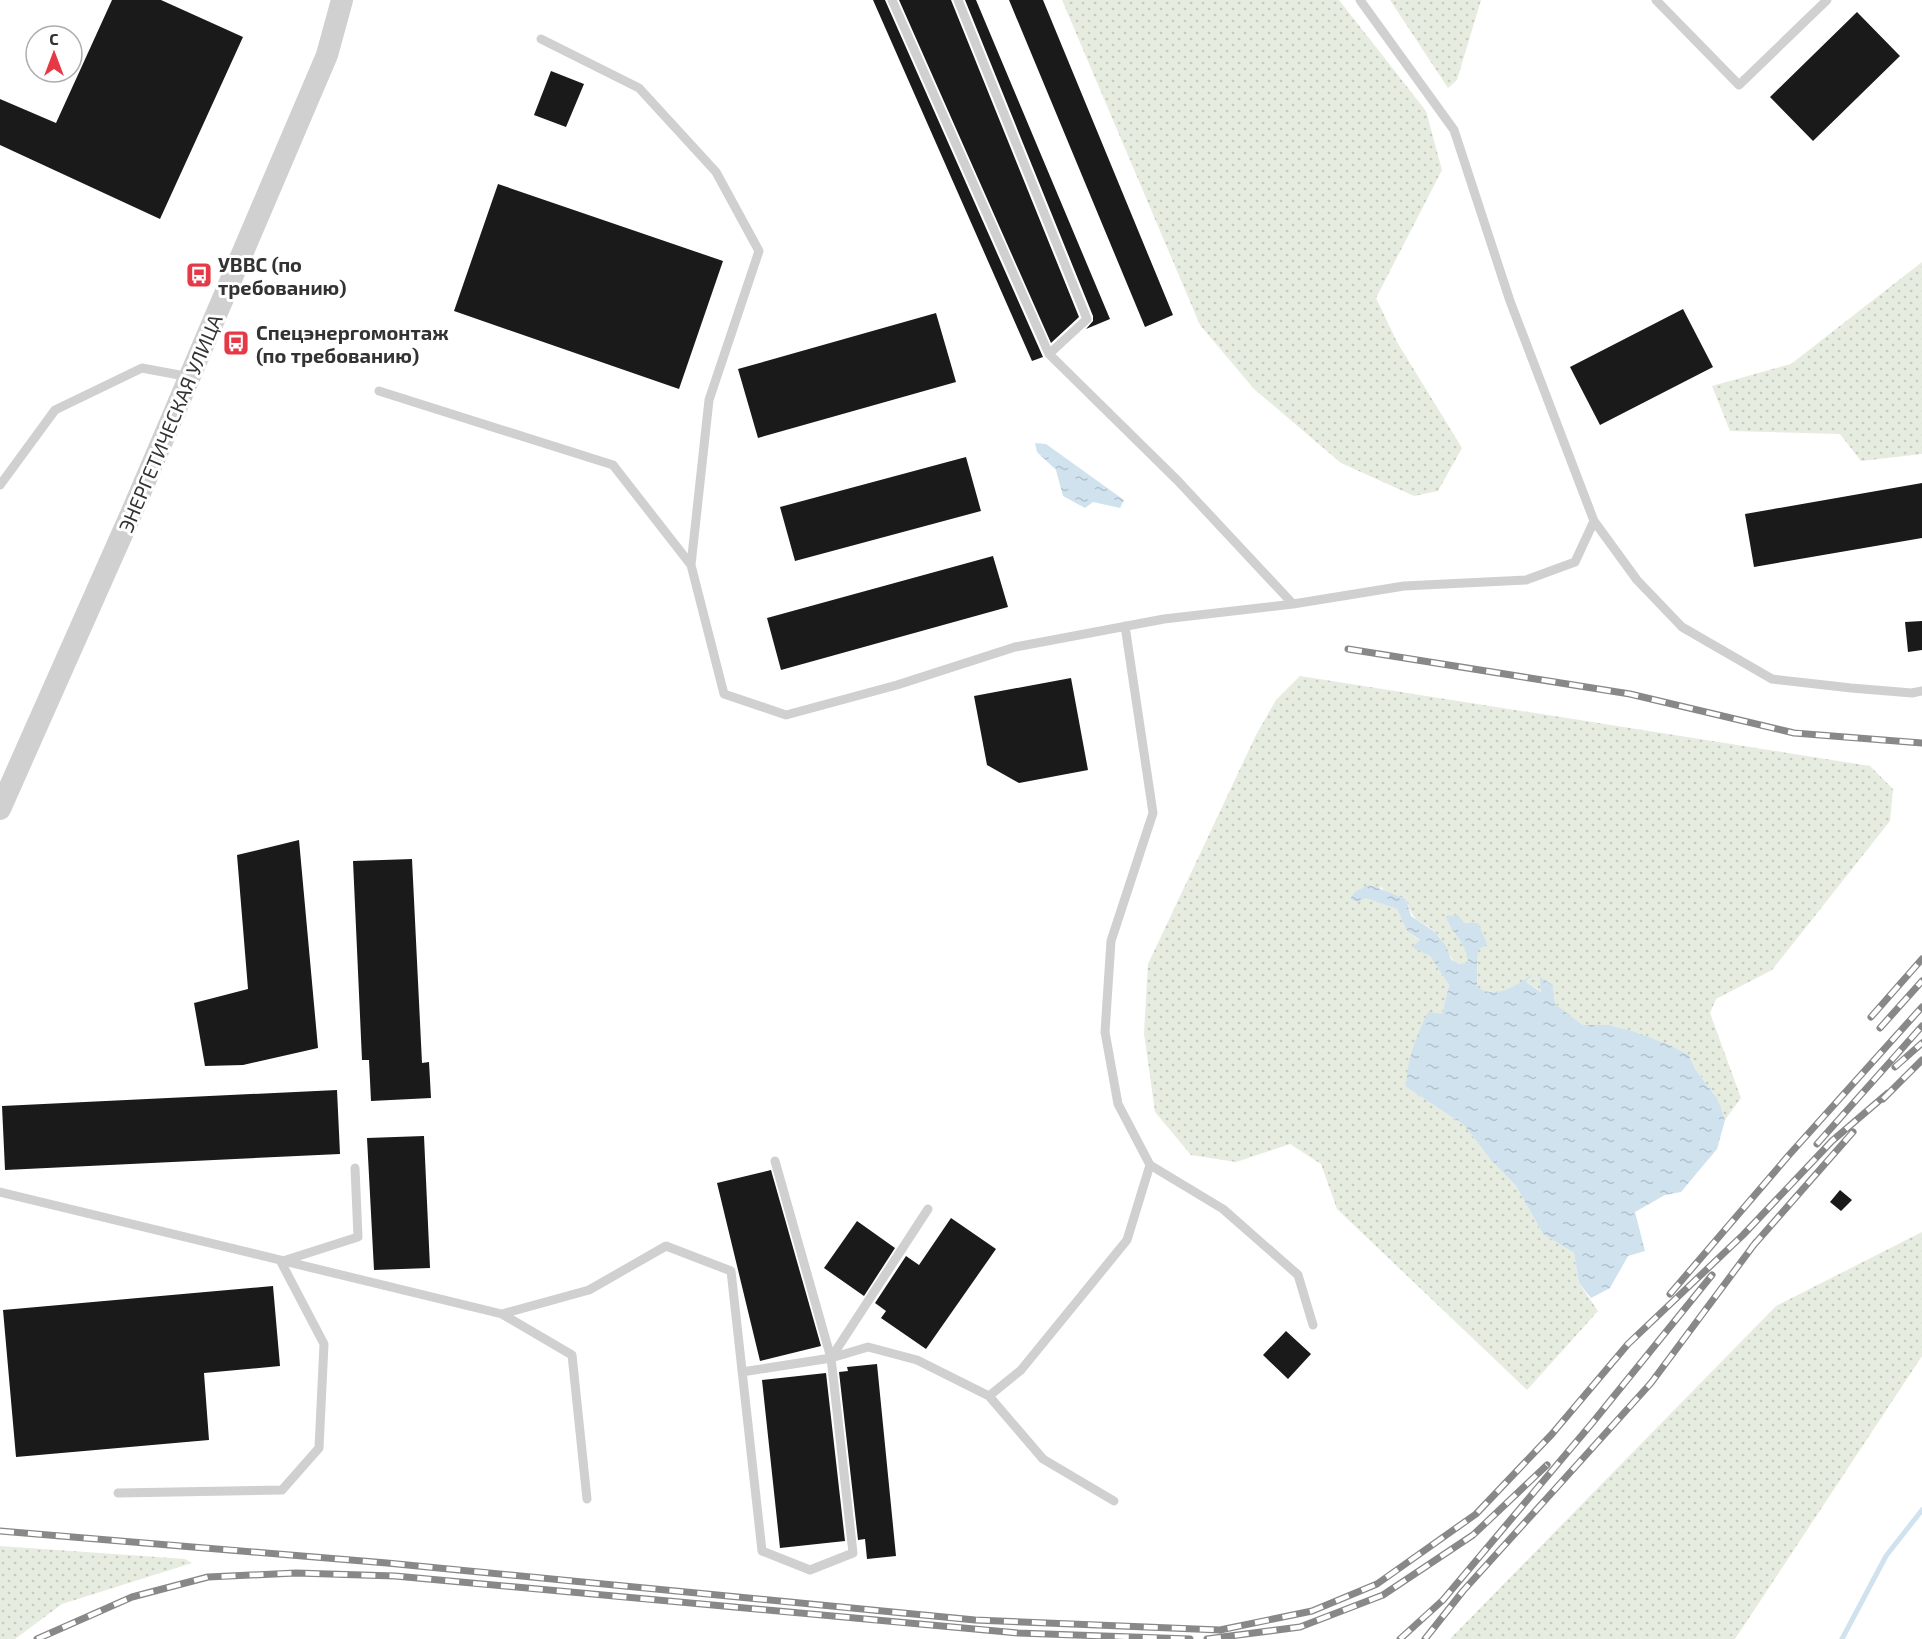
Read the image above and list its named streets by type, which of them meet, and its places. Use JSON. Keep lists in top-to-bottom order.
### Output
{
  "streets": {
    "street": ["ЭНЕРГЕТИЧЕСКАЯ УЛИЦА"]
  },
  "places": {
    "bus stop": ["УВВС (по требованию)", "Спецэнергомонтаж (по требованию)"]
  },
  "north": "top"
}
